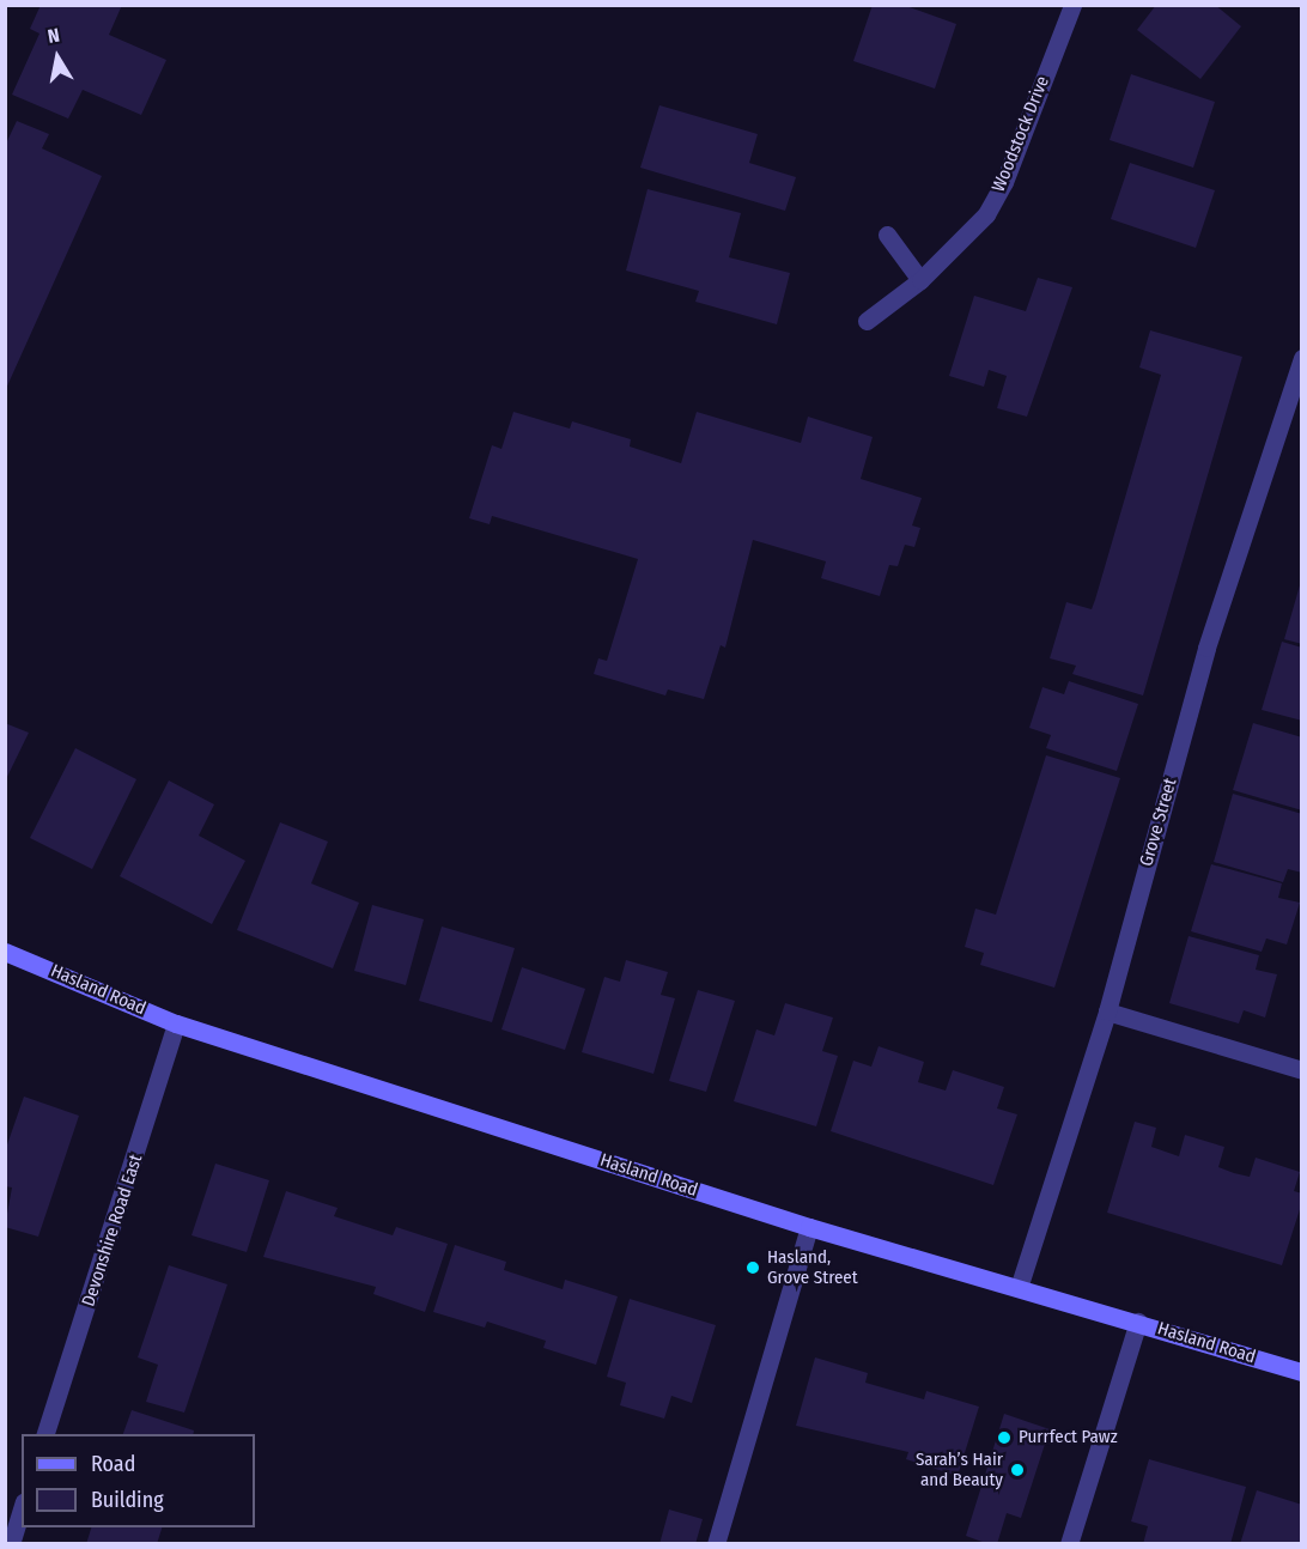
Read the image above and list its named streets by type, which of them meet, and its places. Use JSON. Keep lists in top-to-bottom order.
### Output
{
  "streets": {
    "main road": ["Hasland Road"],
    "street": ["Woodstock Drive", "Grove Street", "Devonshire Road East"]
  },
  "crossings": [
    ["Grove Street", "Hasland Road"],
    ["Hasland Road", "Devonshire Road East"]
  ],
  "places": ["Hasland, Grove Street", "Purrfect Pawz", "Sarah’s Hair and Beauty"],
  "legend": ["Road", "Building"],
  "north": "top"
}
